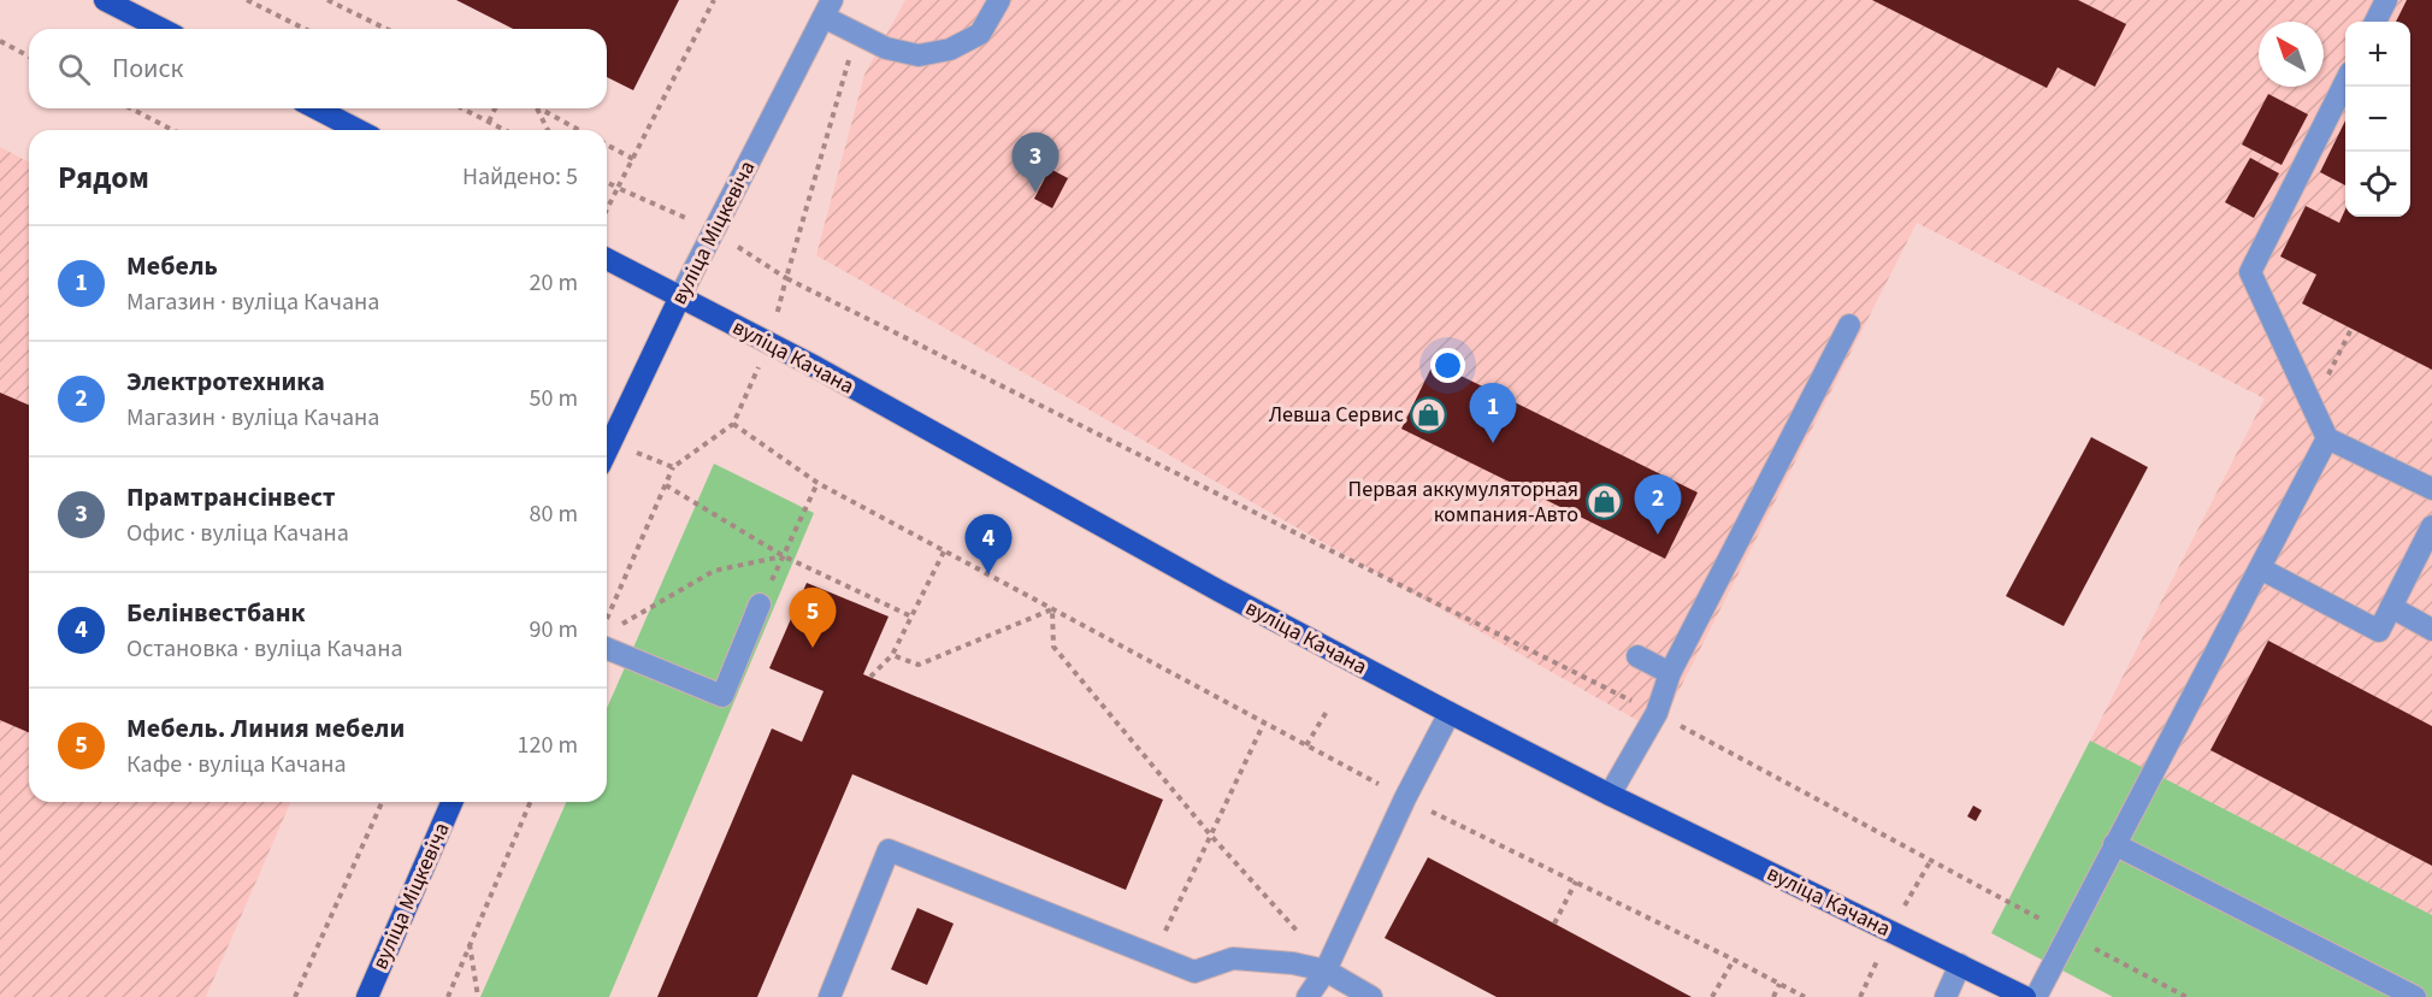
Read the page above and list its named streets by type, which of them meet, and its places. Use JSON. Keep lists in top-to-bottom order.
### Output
{
  "streets": {
    "main road": ["вуліца Міцкевіча", "вуліца Качана"]
  },
  "crossings": [
    ["вуліца Міцкевіча", "вуліца Качана"]
  ],
  "places": {
    "shop": ["Левша Сервис", "Первая аккумуляторная компания-Авто"]
  },
  "north": "top left",
  "page": {
    "map_buttons": ["+", "−"],
    "search": "Поиск",
    "heading": ["Рядом", "Найдено: 5"],
    "pins": [
      "3",
      "1",
      "2",
      "4",
      "5"
    ],
    "list": [
      {
        "mark": "1",
        "name": "Мебель",
        "note": "Магазин · вуліца Качана",
        "value": "20 m"
      },
      {
        "mark": "2",
        "name": "Электротехника",
        "note": "Магазин · вуліца Качана",
        "value": "50 m"
      },
      {
        "mark": "3",
        "name": "Прамтрансінвест",
        "note": "Офис · вуліца Качана",
        "value": "80 m"
      },
      {
        "mark": "4",
        "name": "Белінвестбанк",
        "note": "Остановка · вуліца Качана",
        "value": "90 m"
      },
      {
        "mark": "5",
        "name": "Мебель. Линия мебели",
        "note": "Кафе · вуліца Качана",
        "value": "120 m"
      }
    ]
  }
}
